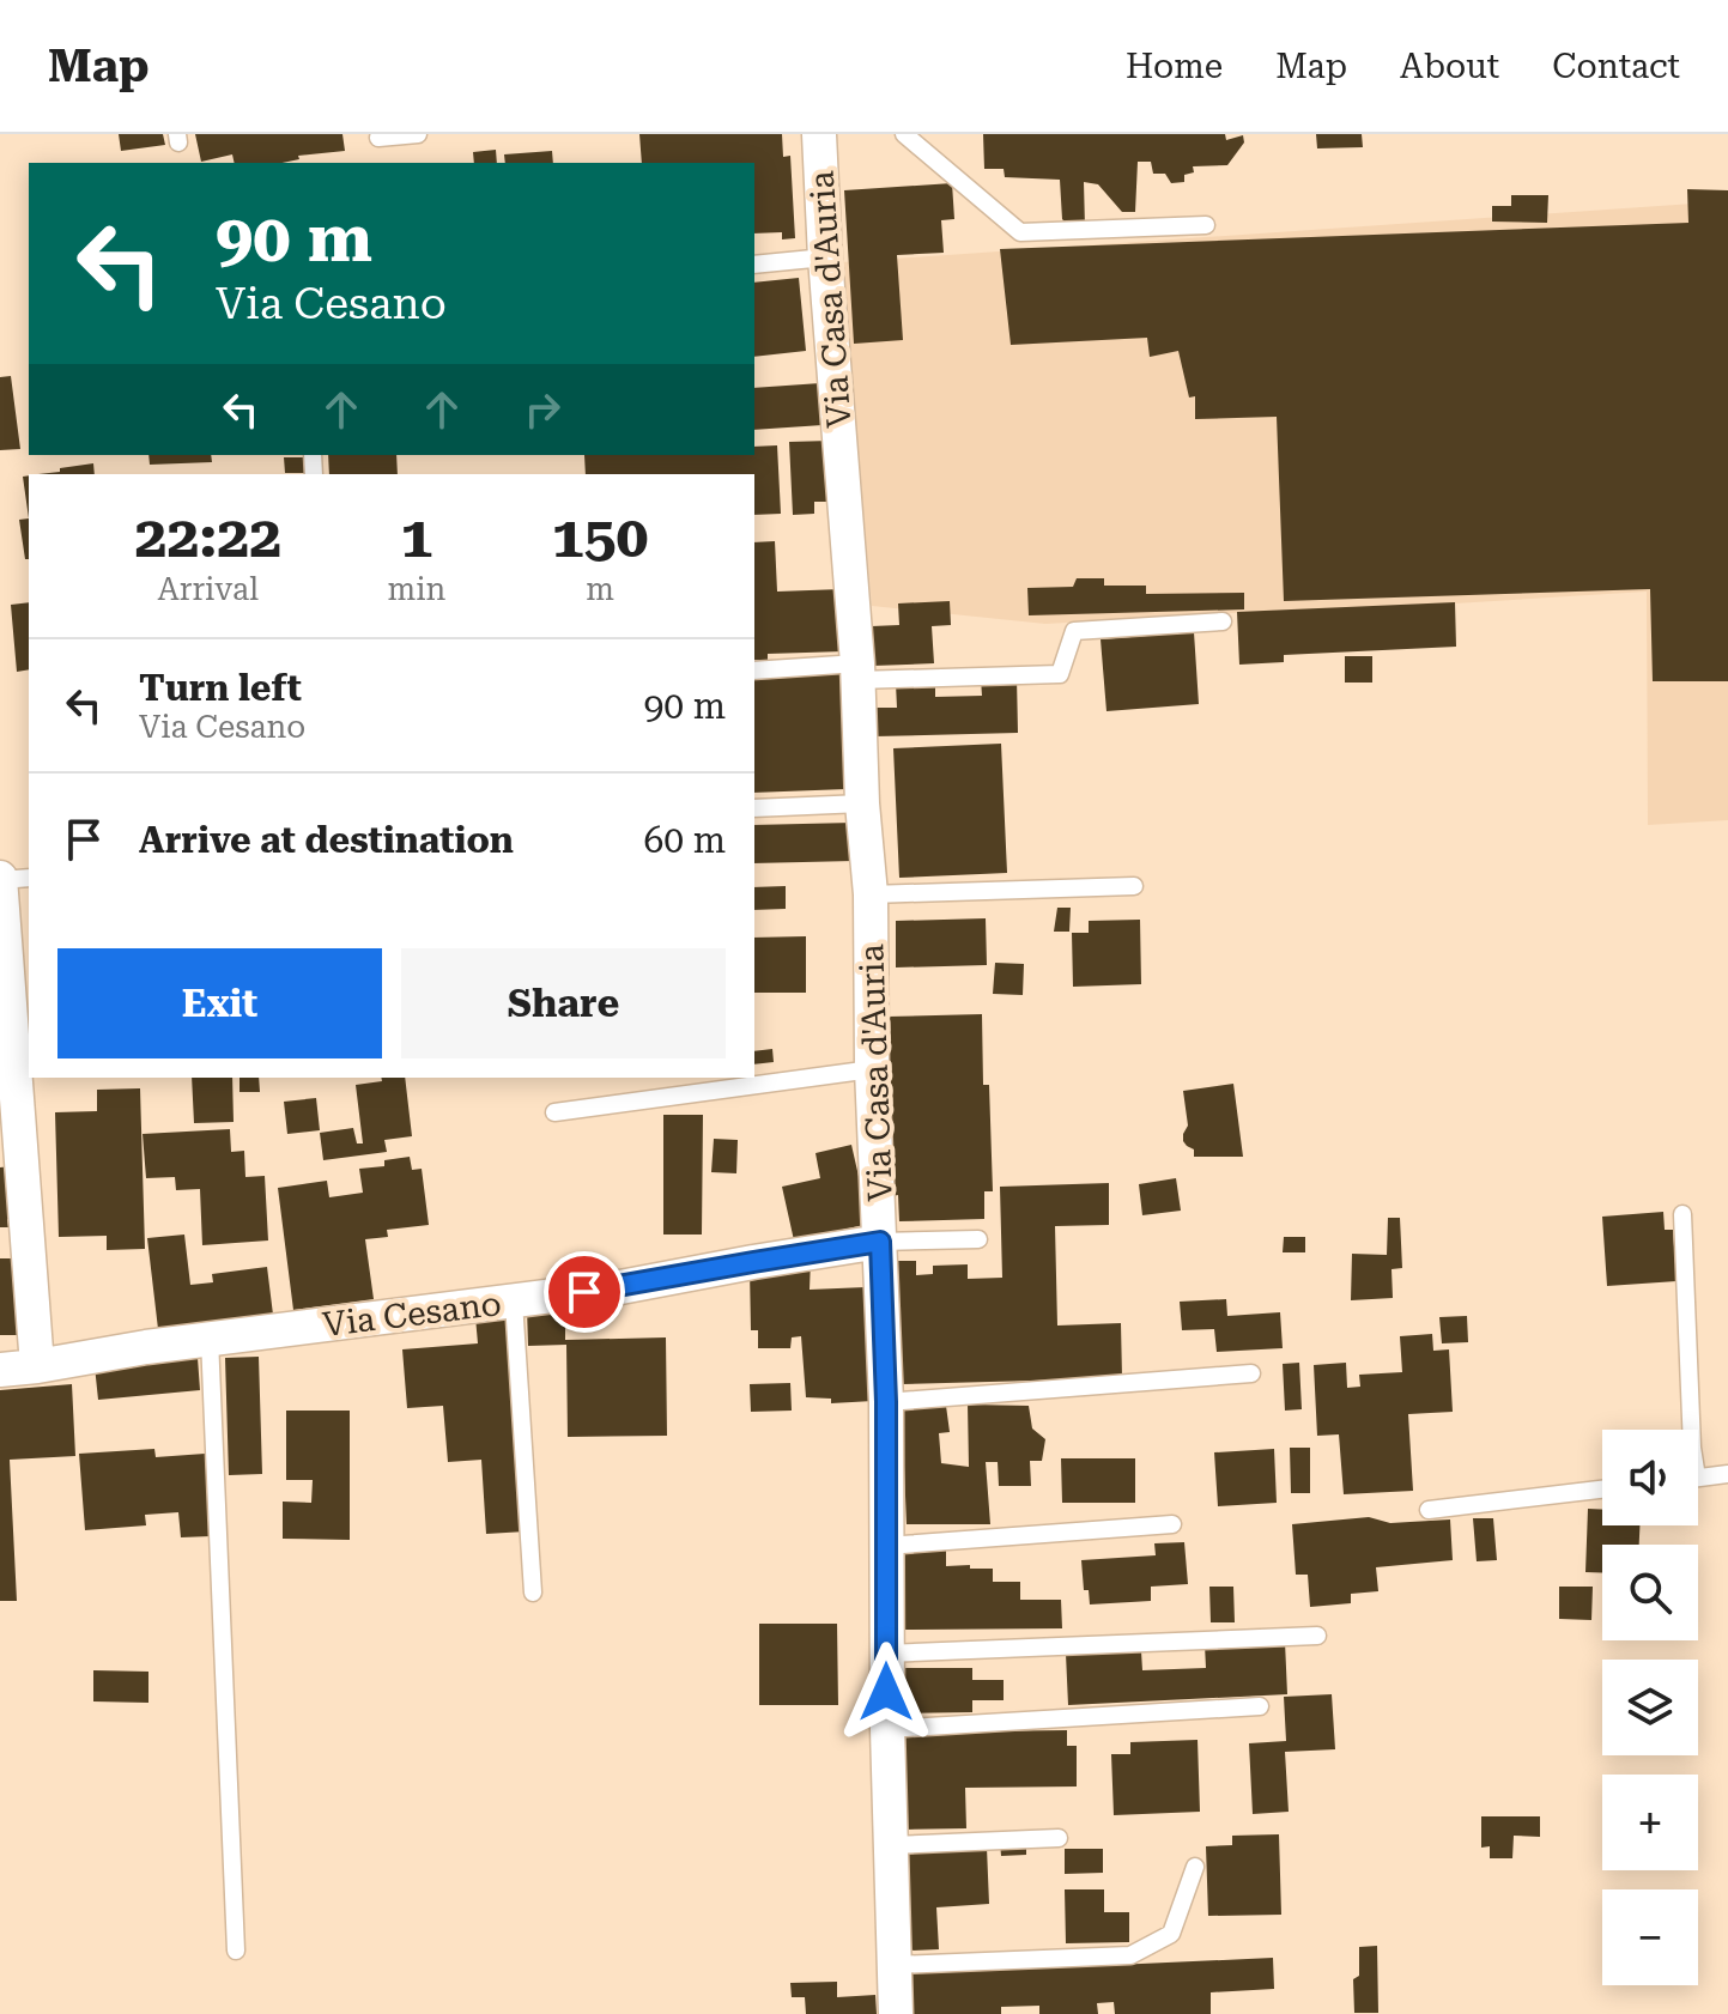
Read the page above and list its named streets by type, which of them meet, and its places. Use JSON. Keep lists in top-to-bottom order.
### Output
{
  "streets": {
    "street": ["Via Casa d'Auria", "Via Cesano"]
  },
  "crossings": [
    ["Via Casa d'Auria", "Via Cesano"]
  ],
  "page": {
    "header": "Map",
    "nav": [
      "Home",
      "Map",
      "About",
      "Contact"
    ],
    "turn": ["90 m", "Via Cesano"],
    "eta": [
      "22:22",
      "Arrival",
      "1",
      "min",
      "150",
      "m"
    ],
    "list": [
      {
        "name": "Turn left",
        "note": "Via Cesano",
        "value": "90 m"
      },
      {
        "name": "Arrive at destination",
        "value": "60 m"
      }
    ],
    "buttons": ["Exit", "Share"],
    "map_buttons": ["+", "−"]
  }
}
